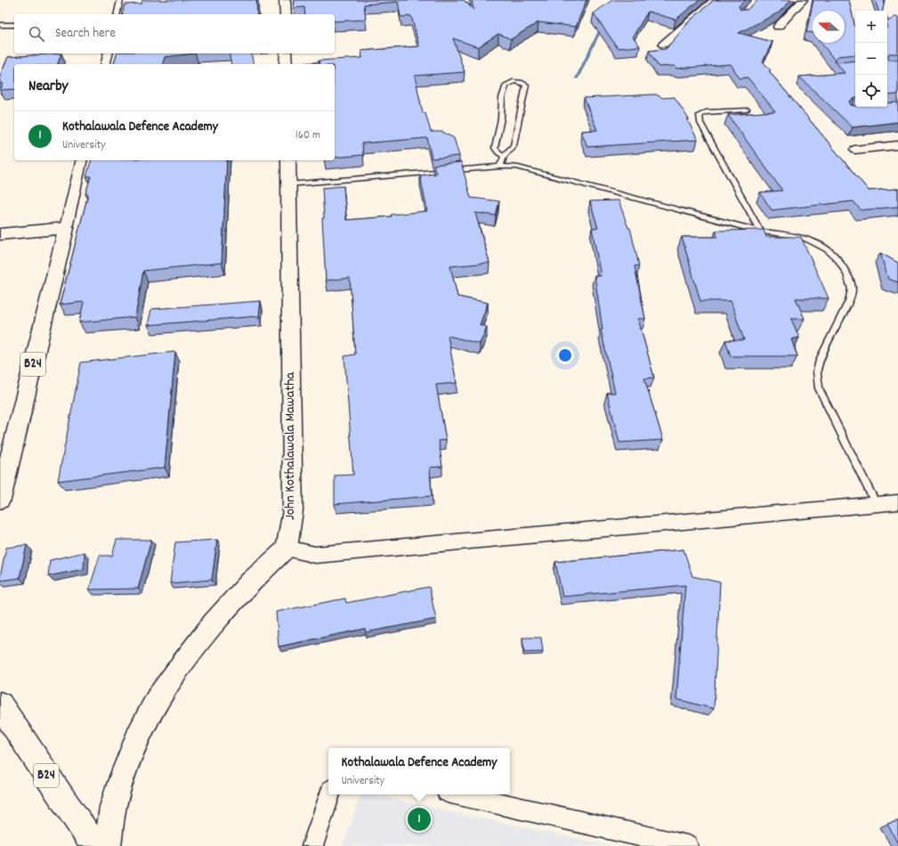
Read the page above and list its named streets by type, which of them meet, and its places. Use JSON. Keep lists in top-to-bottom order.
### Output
{
  "streets": {
    "main road": ["B24"],
    "street": ["John Kothalawala Mawatha"]
  },
  "north": "left",
  "page": {
    "map_buttons": ["+", "−"],
    "search": "Search here",
    "heading": "Nearby",
    "list": [
      {
        "mark": "1",
        "name": "Kothalawala Defence Academy",
        "note": "University",
        "value": "160 m"
      }
    ],
    "popup": ["Kothalawala Defence Academy", "University"],
    "pins": "1"
  }
}
